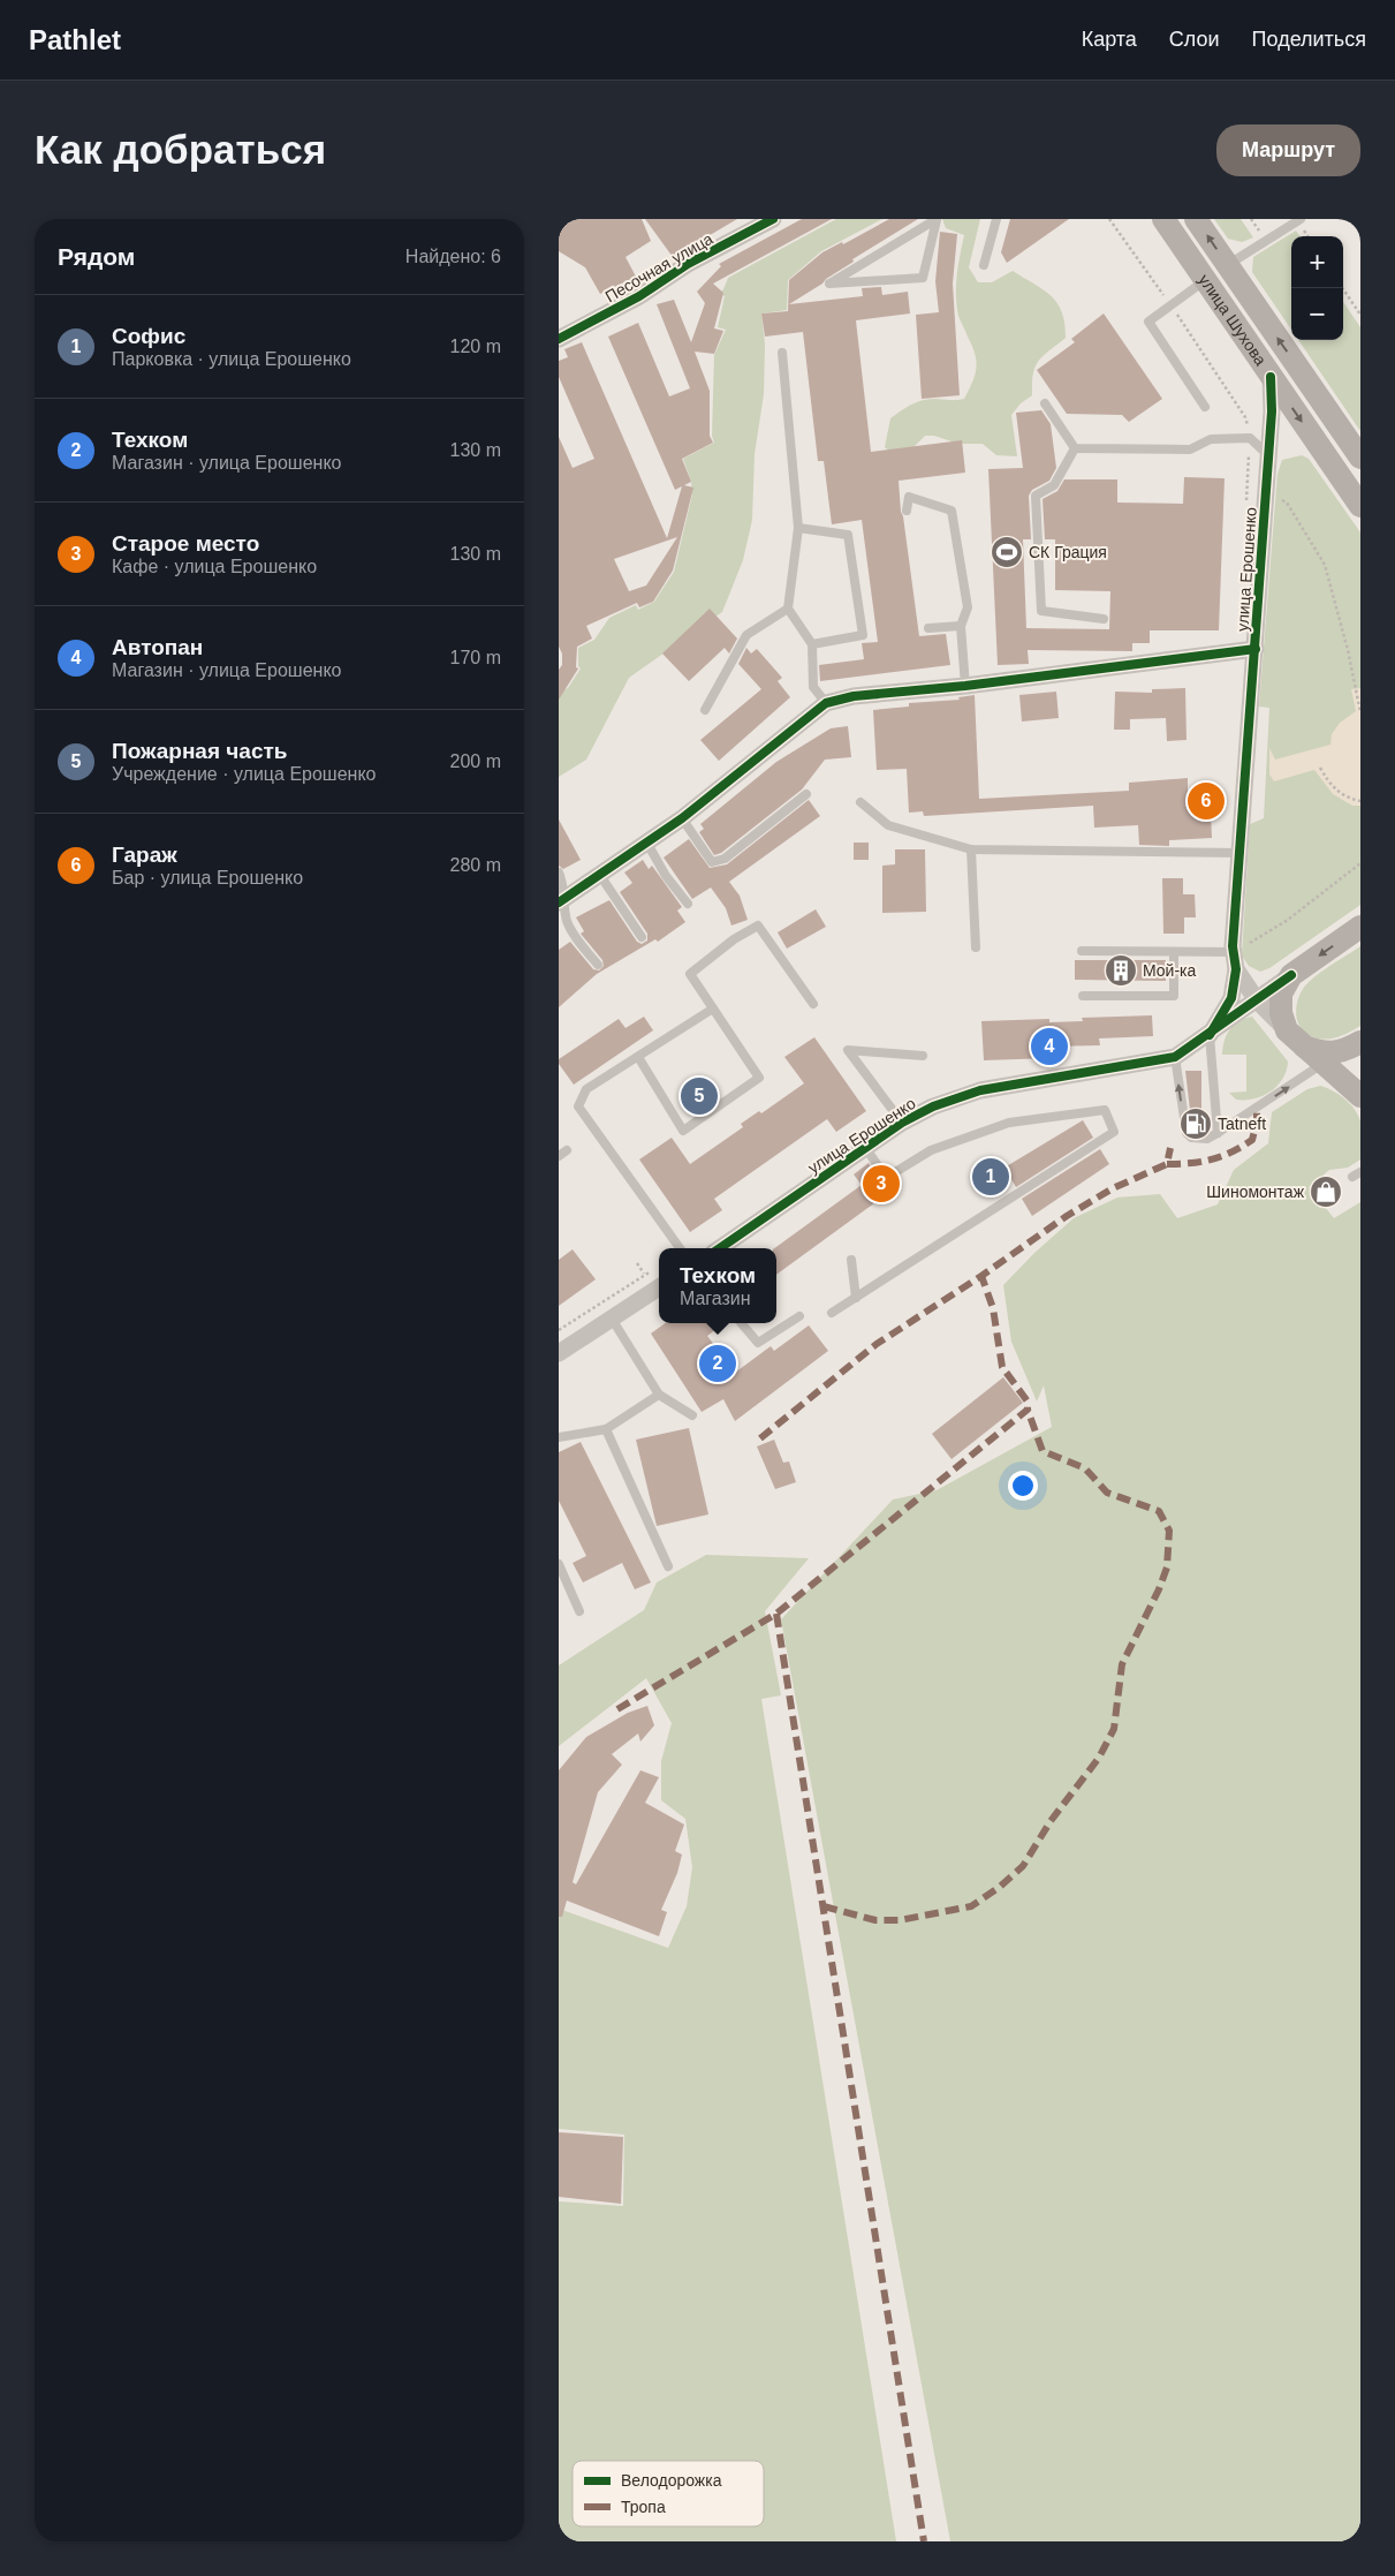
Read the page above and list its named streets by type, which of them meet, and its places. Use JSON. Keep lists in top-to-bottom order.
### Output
{
  "streets": {
    "main road": ["улица Шухова", "улица Ерошенко"],
    "street": ["Песочная улица"]
  },
  "crossings": [
    ["улица Шухова", "улица Ерошенко"]
  ],
  "places": {
    "sports": ["СК Грация"],
    "building": ["Мой-ка"],
    "fuel station": ["Tatneft"],
    "shop": ["Шиномонтаж"]
  },
  "legend": ["Велодорожка", "Тропа"],
  "page": {
    "header": "Pathlet",
    "nav": ["Карта", "Слои", "Поделиться"],
    "buttons": "Маршрут",
    "title": "Как добраться",
    "heading": ["Рядом", "Найдено: 6"],
    "map_buttons": ["+", "−"],
    "list": [
      {
        "mark": "1",
        "name": "Софис",
        "note": "Парковка · улица Ерошенко",
        "value": "120 m"
      },
      {
        "mark": "2",
        "name": "Техком",
        "note": "Магазин · улица Ерошенко",
        "value": "130 m"
      },
      {
        "mark": "3",
        "name": "Старое место",
        "note": "Кафе · улица Ерошенко",
        "value": "130 m"
      },
      {
        "mark": "4",
        "name": "Автопан",
        "note": "Магазин · улица Ерошенко",
        "value": "170 m"
      },
      {
        "mark": "5",
        "name": "Пожарная часть",
        "note": "Учреждение · улица Ерошенко",
        "value": "200 m"
      },
      {
        "mark": "6",
        "name": "Гараж",
        "note": "Бар · улица Ерошенко",
        "value": "280 m"
      }
    ],
    "pins": [
      "6",
      "4",
      "5",
      "1",
      "3",
      "2"
    ],
    "popup": ["Техком", "Магазин"]
  }
}
